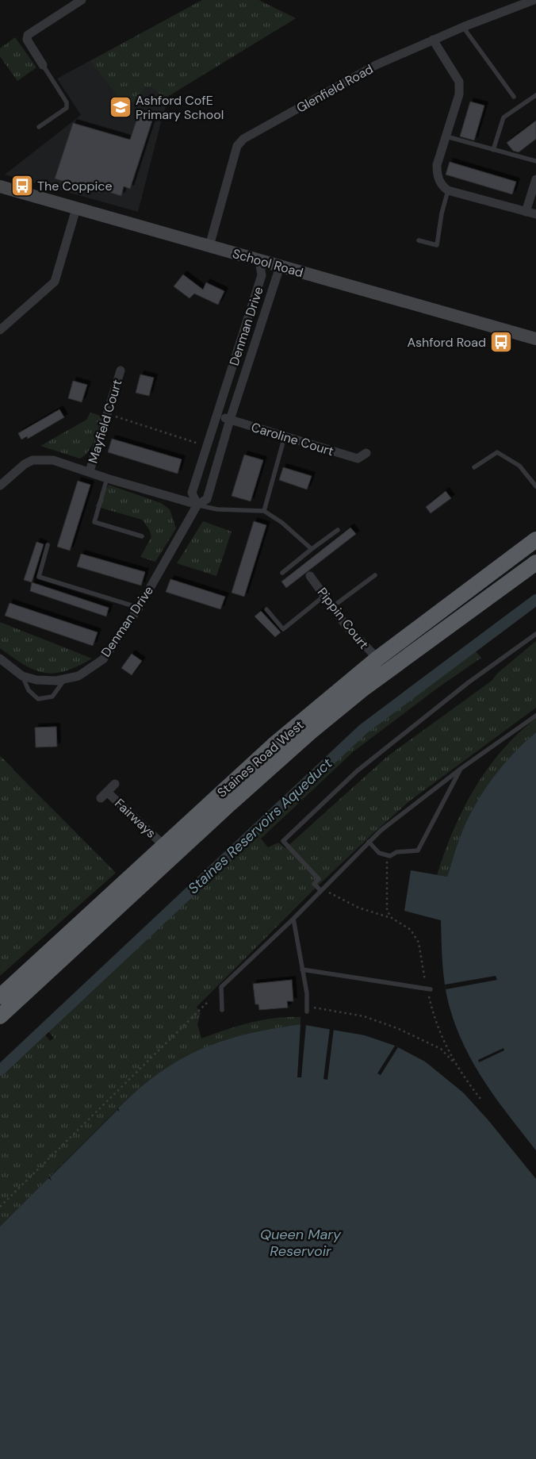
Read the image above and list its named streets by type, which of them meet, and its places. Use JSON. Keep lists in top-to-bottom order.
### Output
{
  "streets": {
    "highway": ["Staines Road West"],
    "main road": ["School Road"],
    "street": [
      "Glenfield Road",
      "Denman Drive",
      "Mayfield Court",
      "Caroline Court",
      "Pippin Court",
      "Fairways"
    ]
  },
  "crossings": [
    ["Glenfield Road", "School Road"],
    ["School Road", "Denman Drive"],
    ["Denman Drive", "Caroline Court"],
    ["Pippin Court", "Staines Road West"],
    ["Staines Road West", "Fairways"]
  ],
  "water": ["Staines Reservoirs Aqueduct", "Queen Mary Reservoir"],
  "places": {
    "school or university": ["Ashford CofE Primary School"],
    "bus stop": ["The Coppice", "Ashford Road"]
  }
}
